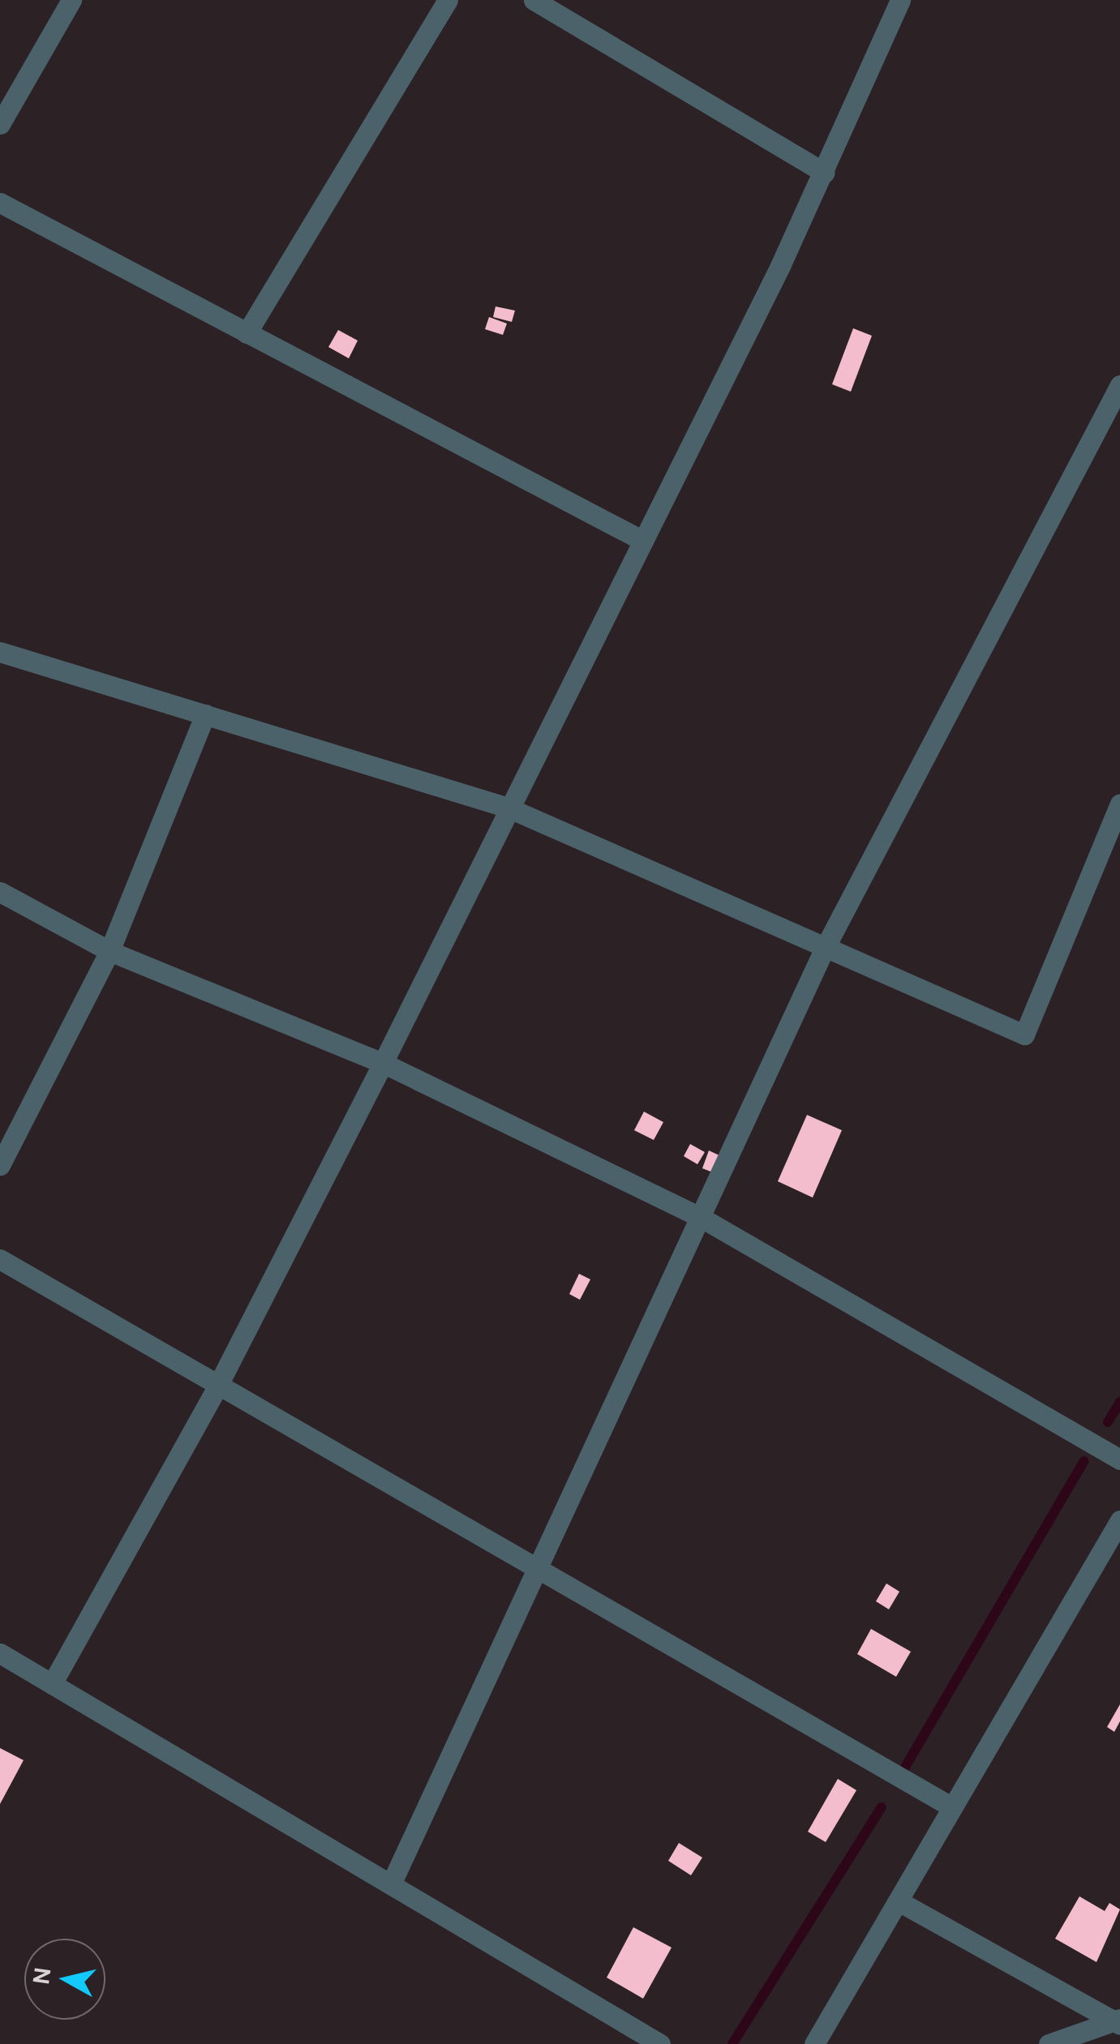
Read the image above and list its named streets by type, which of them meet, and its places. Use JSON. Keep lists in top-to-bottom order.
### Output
{
  "north": "left"
}
